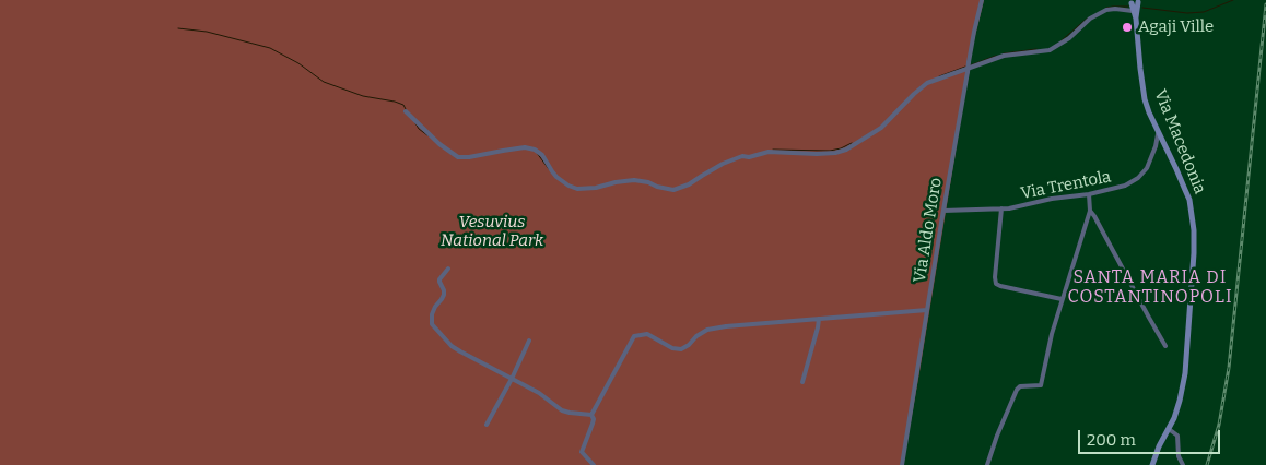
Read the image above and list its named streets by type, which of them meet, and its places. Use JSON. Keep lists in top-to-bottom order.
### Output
{
  "streets": {
    "main road": ["Via Macedonia"],
    "street": ["Via Trentola", "Via Aldo Moro"]
  },
  "crossings": [
    ["Via Macedonia", "Via Trentola"],
    ["Via Trentola", "Via Aldo Moro"]
  ],
  "districts": ["SANTA MARIA DI COSTANTINOPOLI"],
  "parks": ["Vesuvius National Park"],
  "places": ["Agaji Ville"],
  "scale_bar": "200 m"
}
